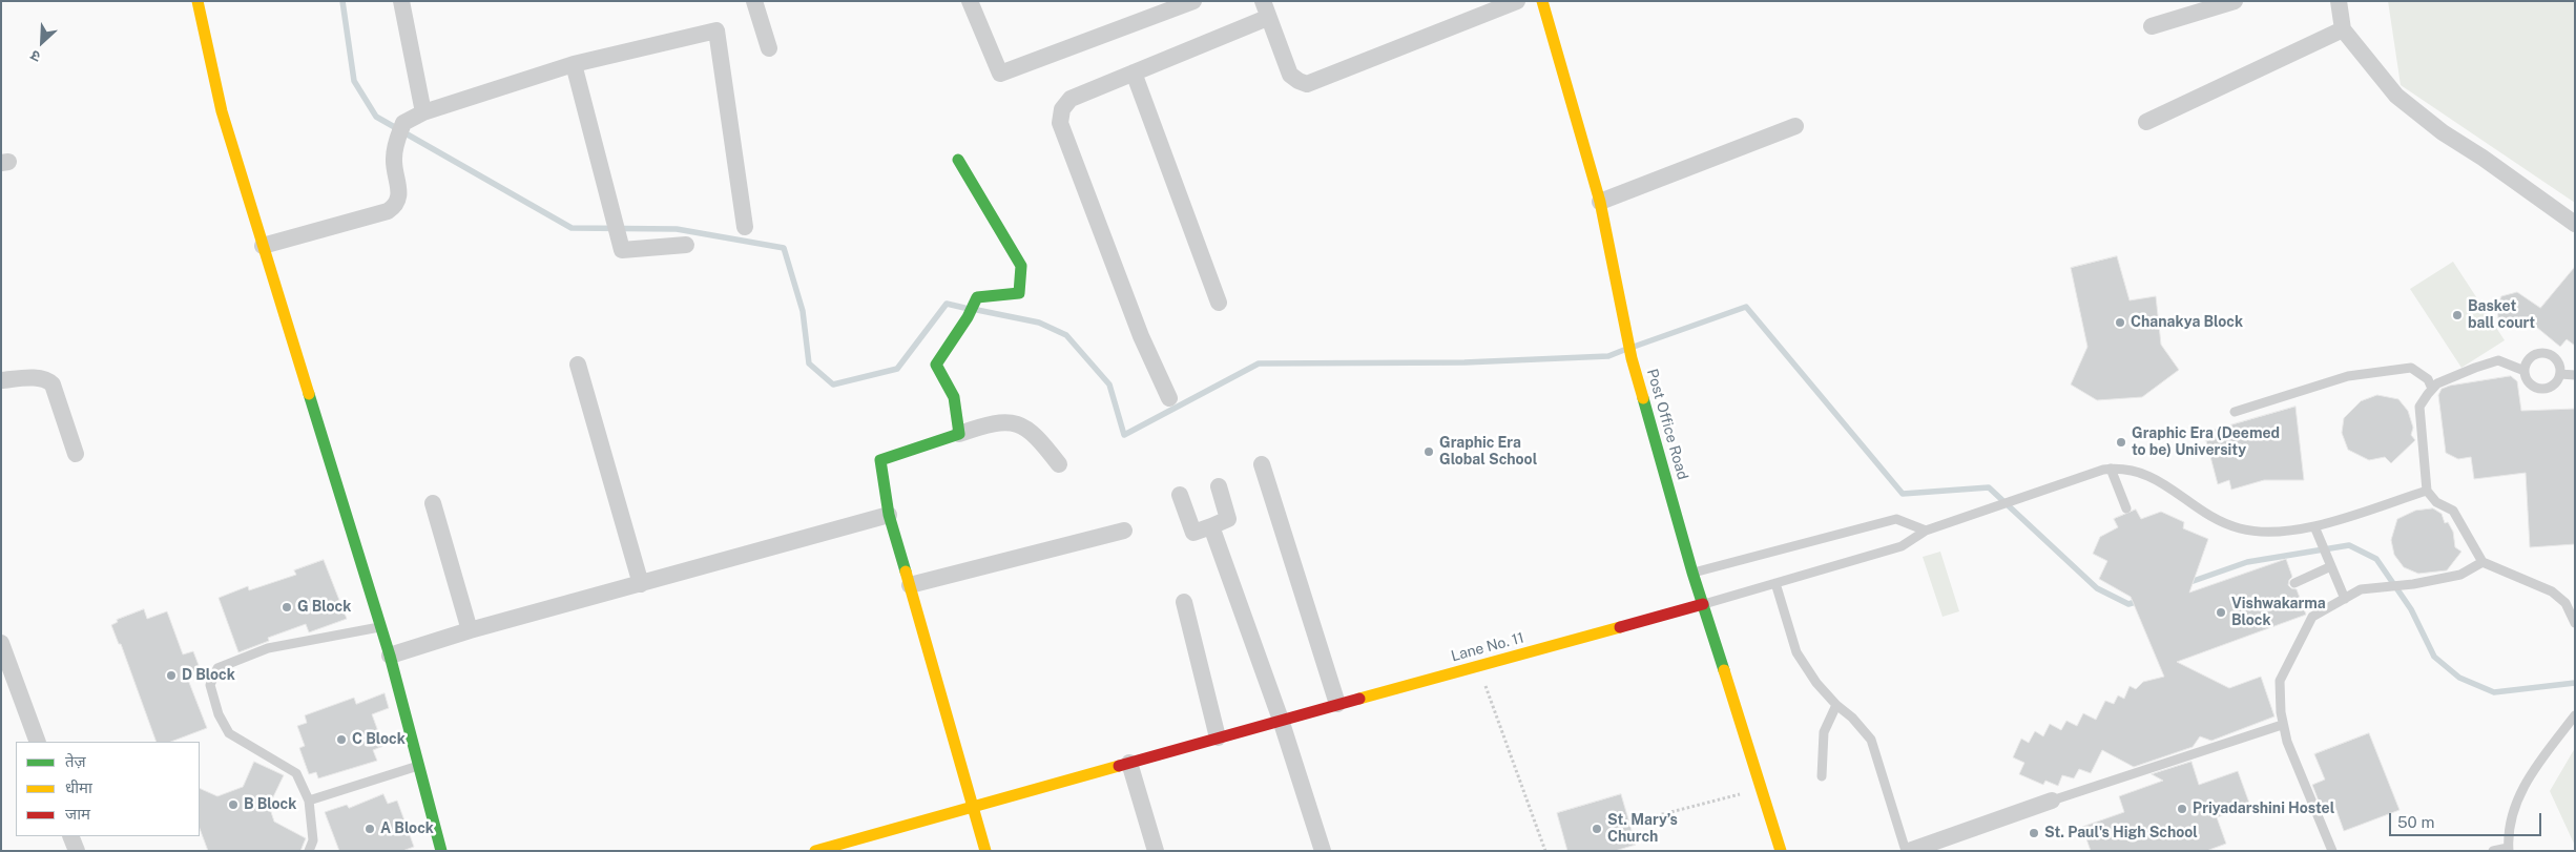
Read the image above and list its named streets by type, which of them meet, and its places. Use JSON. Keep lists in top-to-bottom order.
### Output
{
  "streets": {
    "street": ["Post Office Road", "Lane No. 11"]
  },
  "crossings": [
    ["Post Office Road", "Lane No. 11"]
  ],
  "places": [
    "Basket ball court",
    "Chanakya Block",
    "Graphic Era (Deemed to be) University",
    "Graphic Era Global School",
    "G Block",
    "Vishwakarma Block",
    "D Block",
    "C Block",
    "B Block",
    "Priyadarshini Hostel",
    "A Block",
    "St. Mary’s Church",
    "St. Paul's High School"
  ],
  "legend": ["तेज़", "धीमा", "जाम"],
  "scale_bar": "50 m",
  "north": "bottom left"
}
